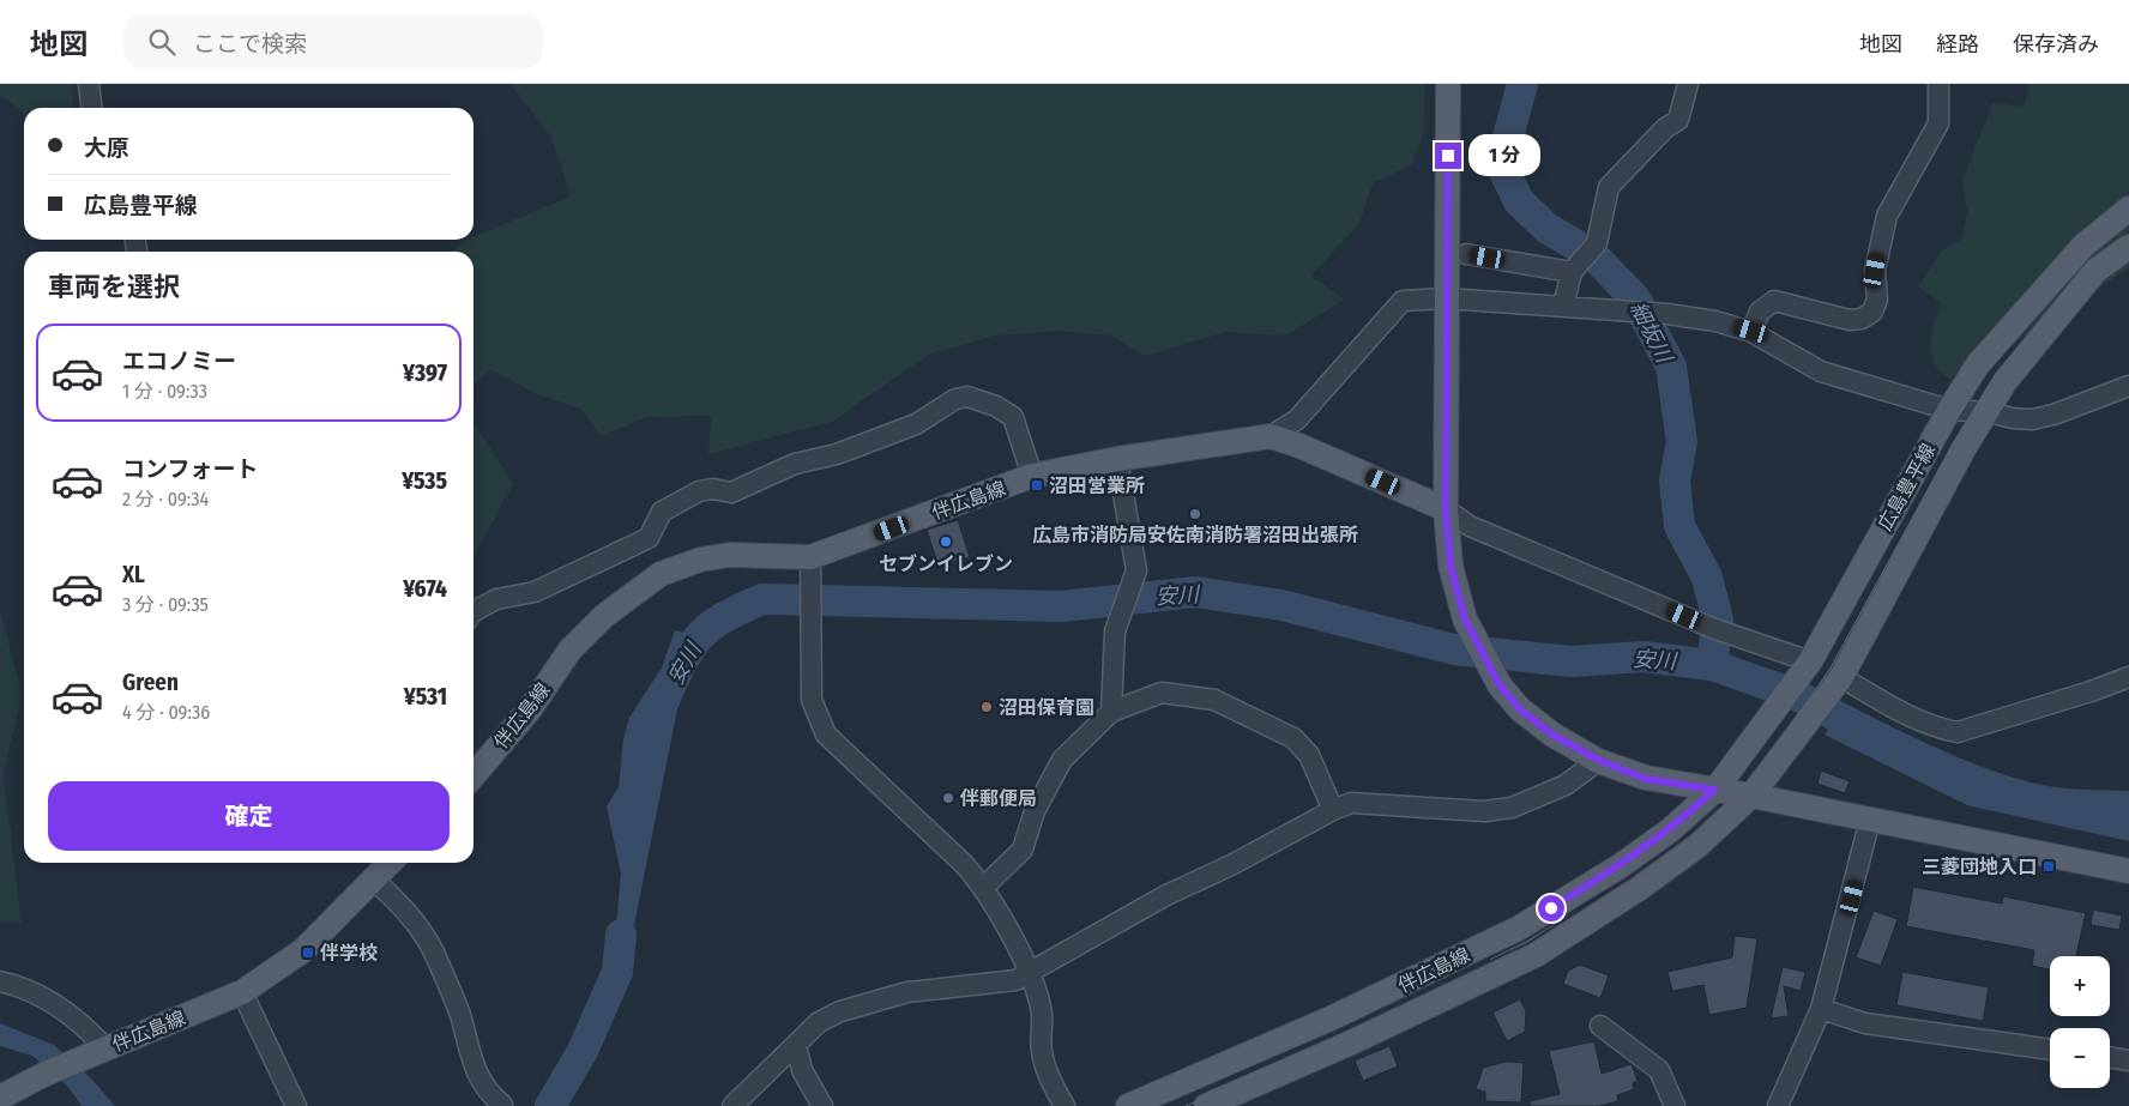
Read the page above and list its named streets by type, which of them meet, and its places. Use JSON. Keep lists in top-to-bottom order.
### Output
{
  "streets": {
    "main road": ["広島豊平線", "伴広島線"]
  },
  "crossings": [
    ["広島豊平線", "伴広島線"]
  ],
  "water": ["細坂川", "安川"],
  "places": {
    "transit": ["沼田営業所", "三菱団地入口", "伴学校"],
    "other": [
      "広島市消防局安佐南消防署沼田出張所",
      "セブンイレブン",
      "沼田保育園",
      "伴郵便局"
    ]
  },
  "page": {
    "header": "地図",
    "search": "ここで検索",
    "nav": ["地図", "経路", "保存済み"],
    "banner": ["大原", "広島豊平線"],
    "bubble": "1 分",
    "heading": "車両を選択",
    "list": [
      {
        "name": "エコノミー",
        "note": "1 分 · 09:33",
        "value": "¥397"
      },
      {
        "name": "コンフォート",
        "note": "2 分 · 09:34",
        "value": "¥535"
      },
      {
        "name": "XL",
        "note": "3 分 · 09:35",
        "value": "¥674"
      },
      {
        "name": "Green",
        "note": "4 分 · 09:36",
        "value": "¥531"
      }
    ],
    "buttons": "確定",
    "map_buttons": ["+", "−"]
  }
}
